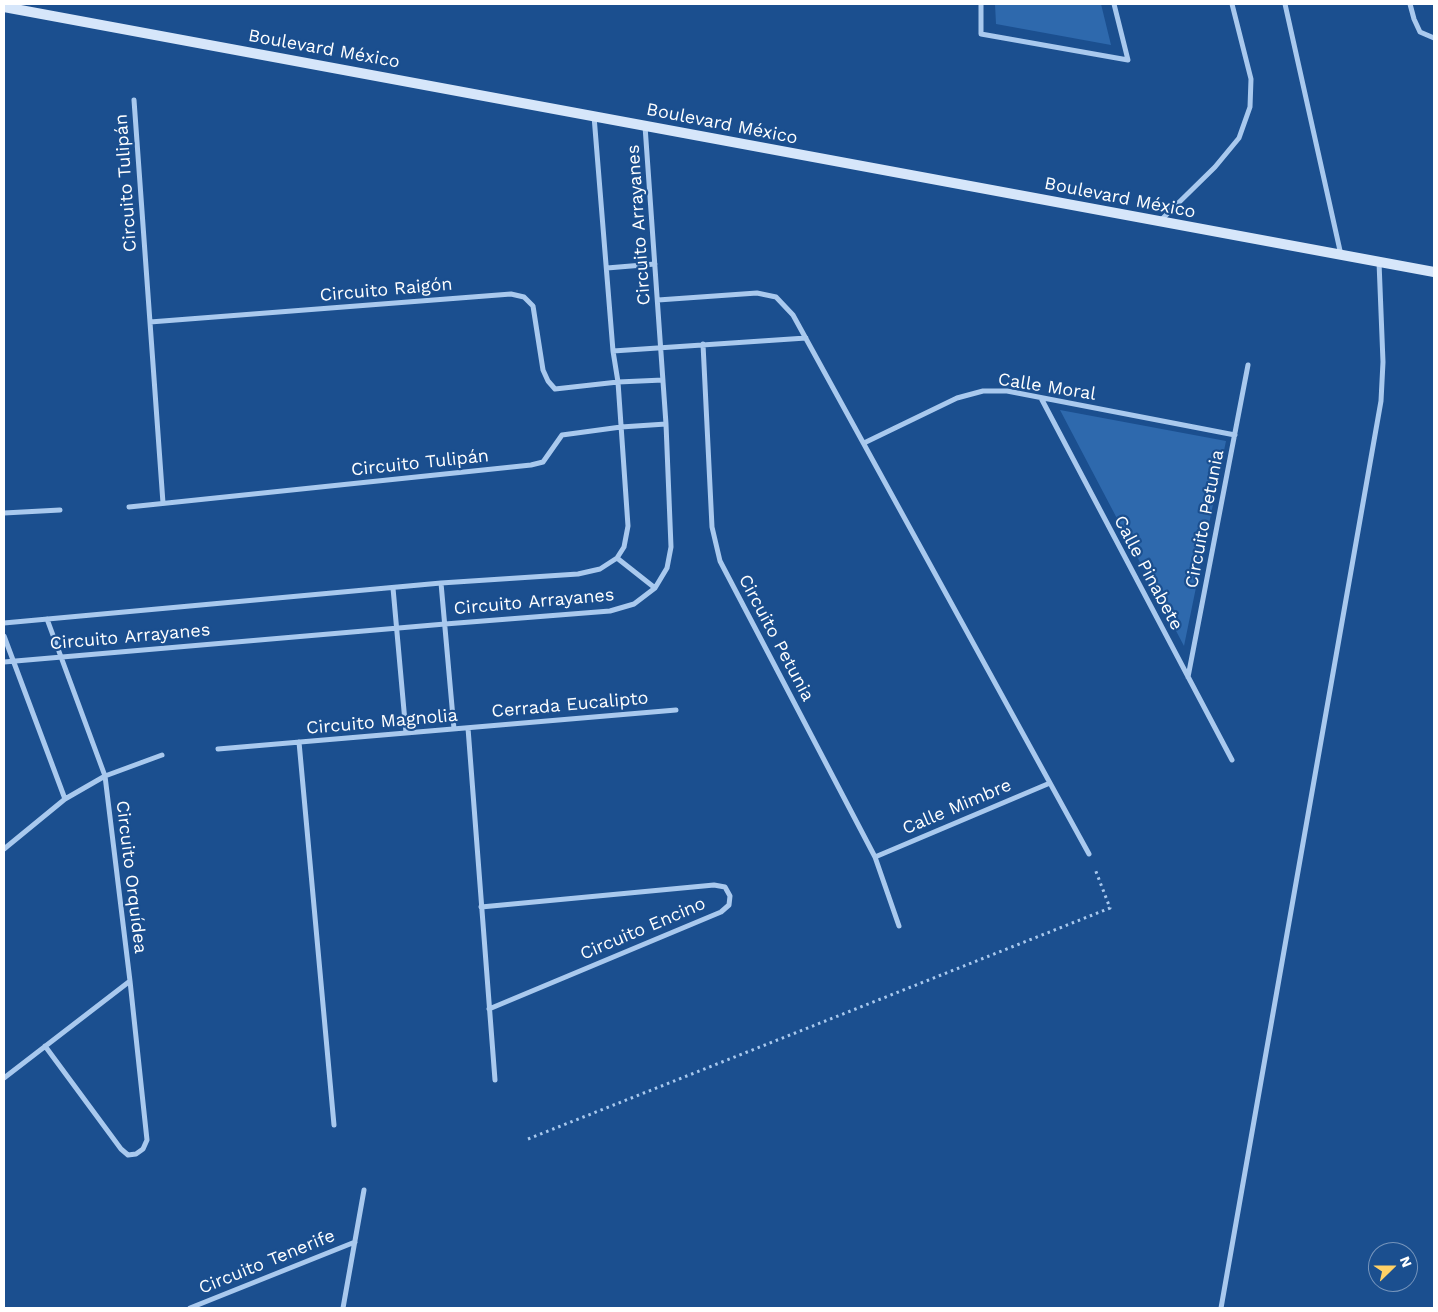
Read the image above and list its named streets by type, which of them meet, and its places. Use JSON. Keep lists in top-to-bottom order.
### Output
{
  "streets": {
    "main road": ["Boulevard México"],
    "street": [
      "Circuito Tulipán",
      "Circuito Arrayanes",
      "Circuito Raigón",
      "Calle Moral",
      "Circuito Petunia",
      "Calle Pinabete",
      "Cerrada Eucalipto",
      "Circuito Magnolia",
      "Calle Mimbre",
      "Circuito Orquídea",
      "Circuito Encino",
      "Circuito Tenerife"
    ]
  },
  "crossings": [
    ["Boulevard México", "Circuito Arrayanes"],
    ["Circuito Tulipán", "Circuito Arrayanes"],
    ["Circuito Tulipán", "Circuito Raigón"],
    ["Circuito Arrayanes", "Circuito Raigón"],
    ["Circuito Arrayanes", "Circuito Orquídea"],
    ["Calle Moral", "Circuito Petunia"],
    ["Calle Moral", "Calle Pinabete"],
    ["Circuito Petunia", "Calle Pinabete"],
    ["Circuito Petunia", "Calle Mimbre"],
    ["Cerrada Eucalipto", "Circuito Magnolia"],
    ["Circuito Magnolia", "Circuito Encino"]
  ],
  "north": "right"
}
